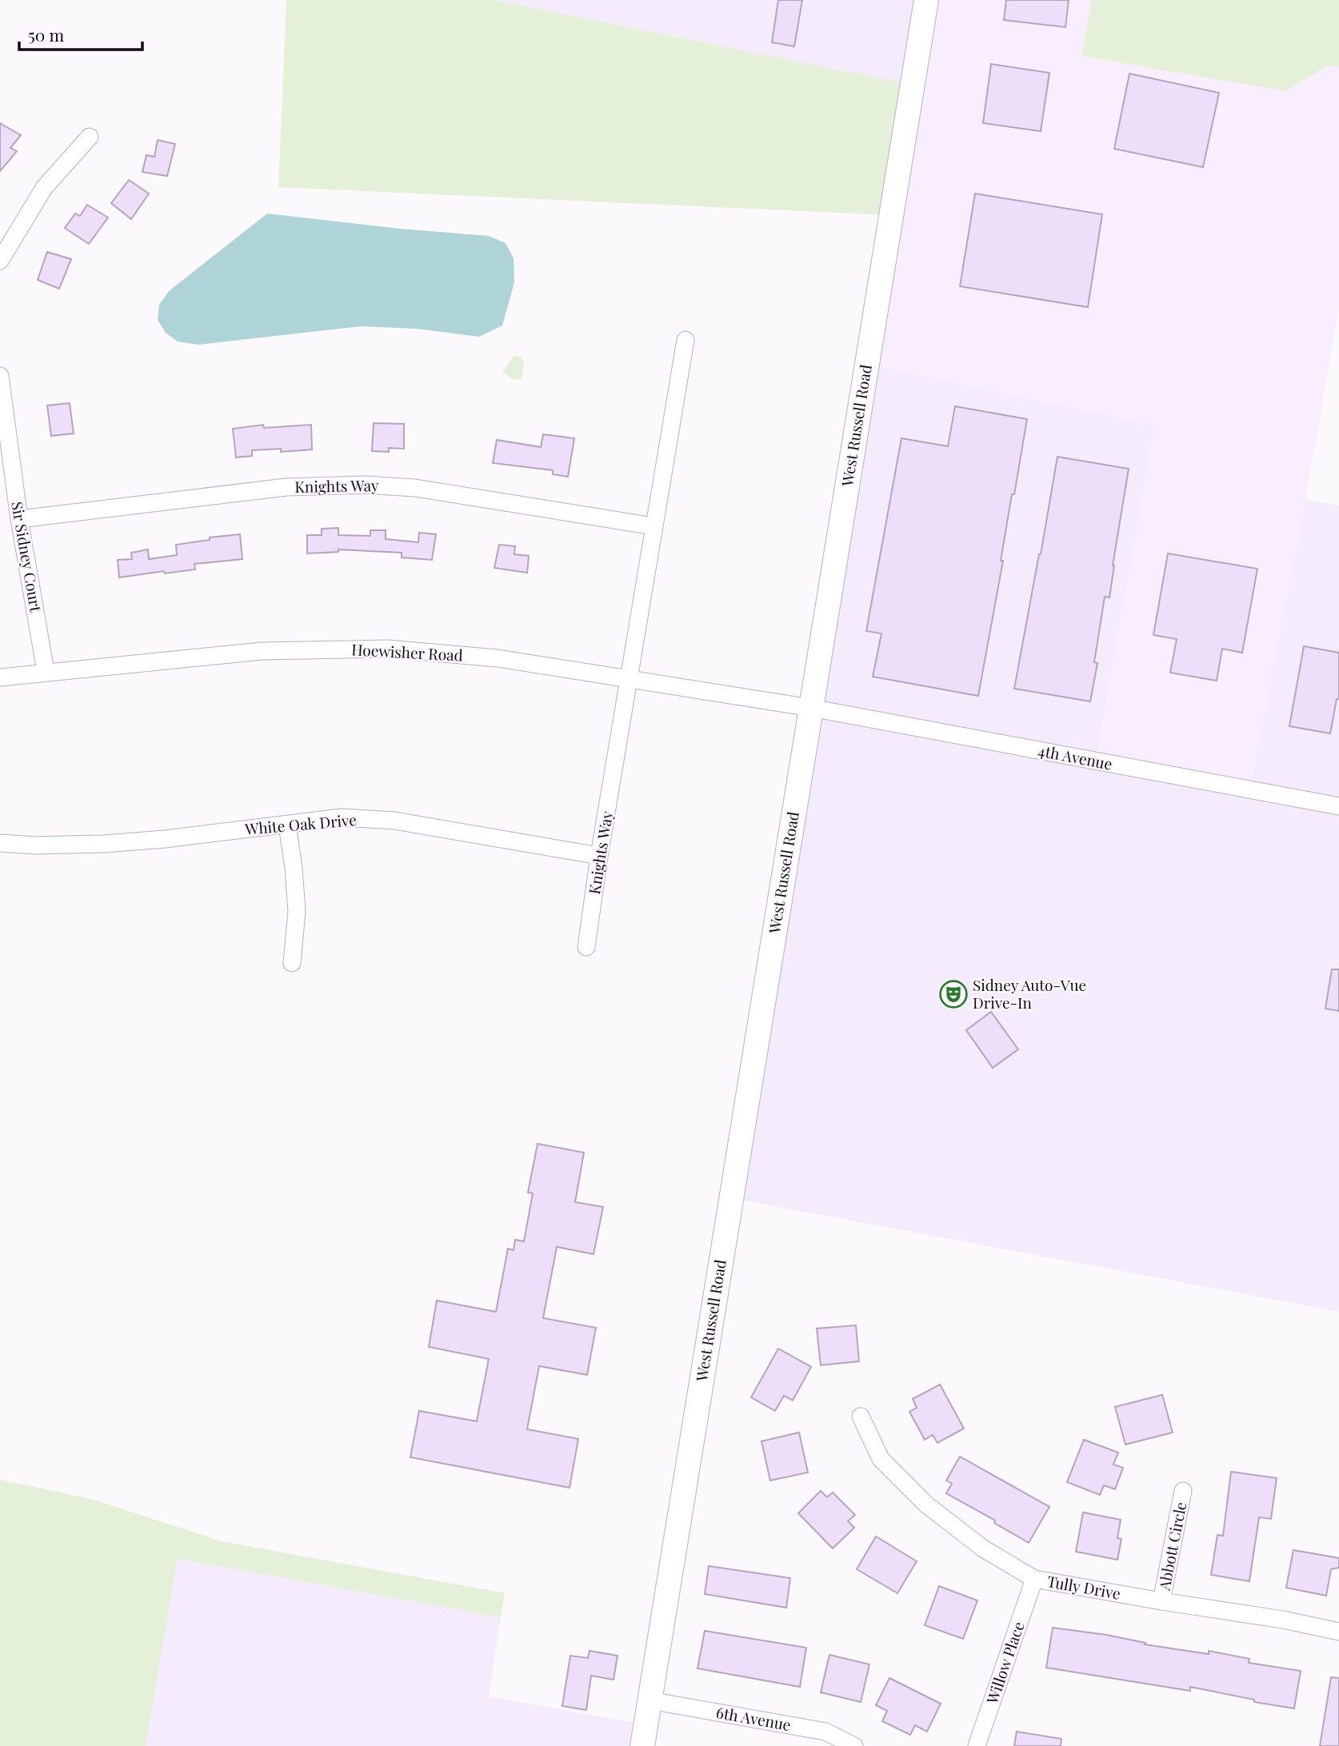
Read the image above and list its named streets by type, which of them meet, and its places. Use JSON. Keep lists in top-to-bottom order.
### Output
{
  "streets": {
    "street": [
      "West Russell Road",
      "Knights Way",
      "Sir Sidney Court",
      "Hoewisher Road",
      "4th Avenue",
      "White Oak Drive",
      "Abbott Circle",
      "Tully Drive",
      "Willow Place",
      "6th Avenue"
    ]
  },
  "crossings": [
    ["West Russell Road", "Hoewisher Road"],
    ["West Russell Road", "4th Avenue"],
    ["West Russell Road", "6th Avenue"],
    ["Knights Way", "Sir Sidney Court"],
    ["Knights Way", "Hoewisher Road"],
    ["Knights Way", "White Oak Drive"],
    ["Sir Sidney Court", "Hoewisher Road"],
    ["Hoewisher Road", "4th Avenue"],
    ["Abbott Circle", "Tully Drive"],
    ["Tully Drive", "Willow Place"]
  ],
  "places": {
    "theatre": ["Sidney Auto-Vue Drive-In"]
  },
  "scale_bar": "50 m"
}
